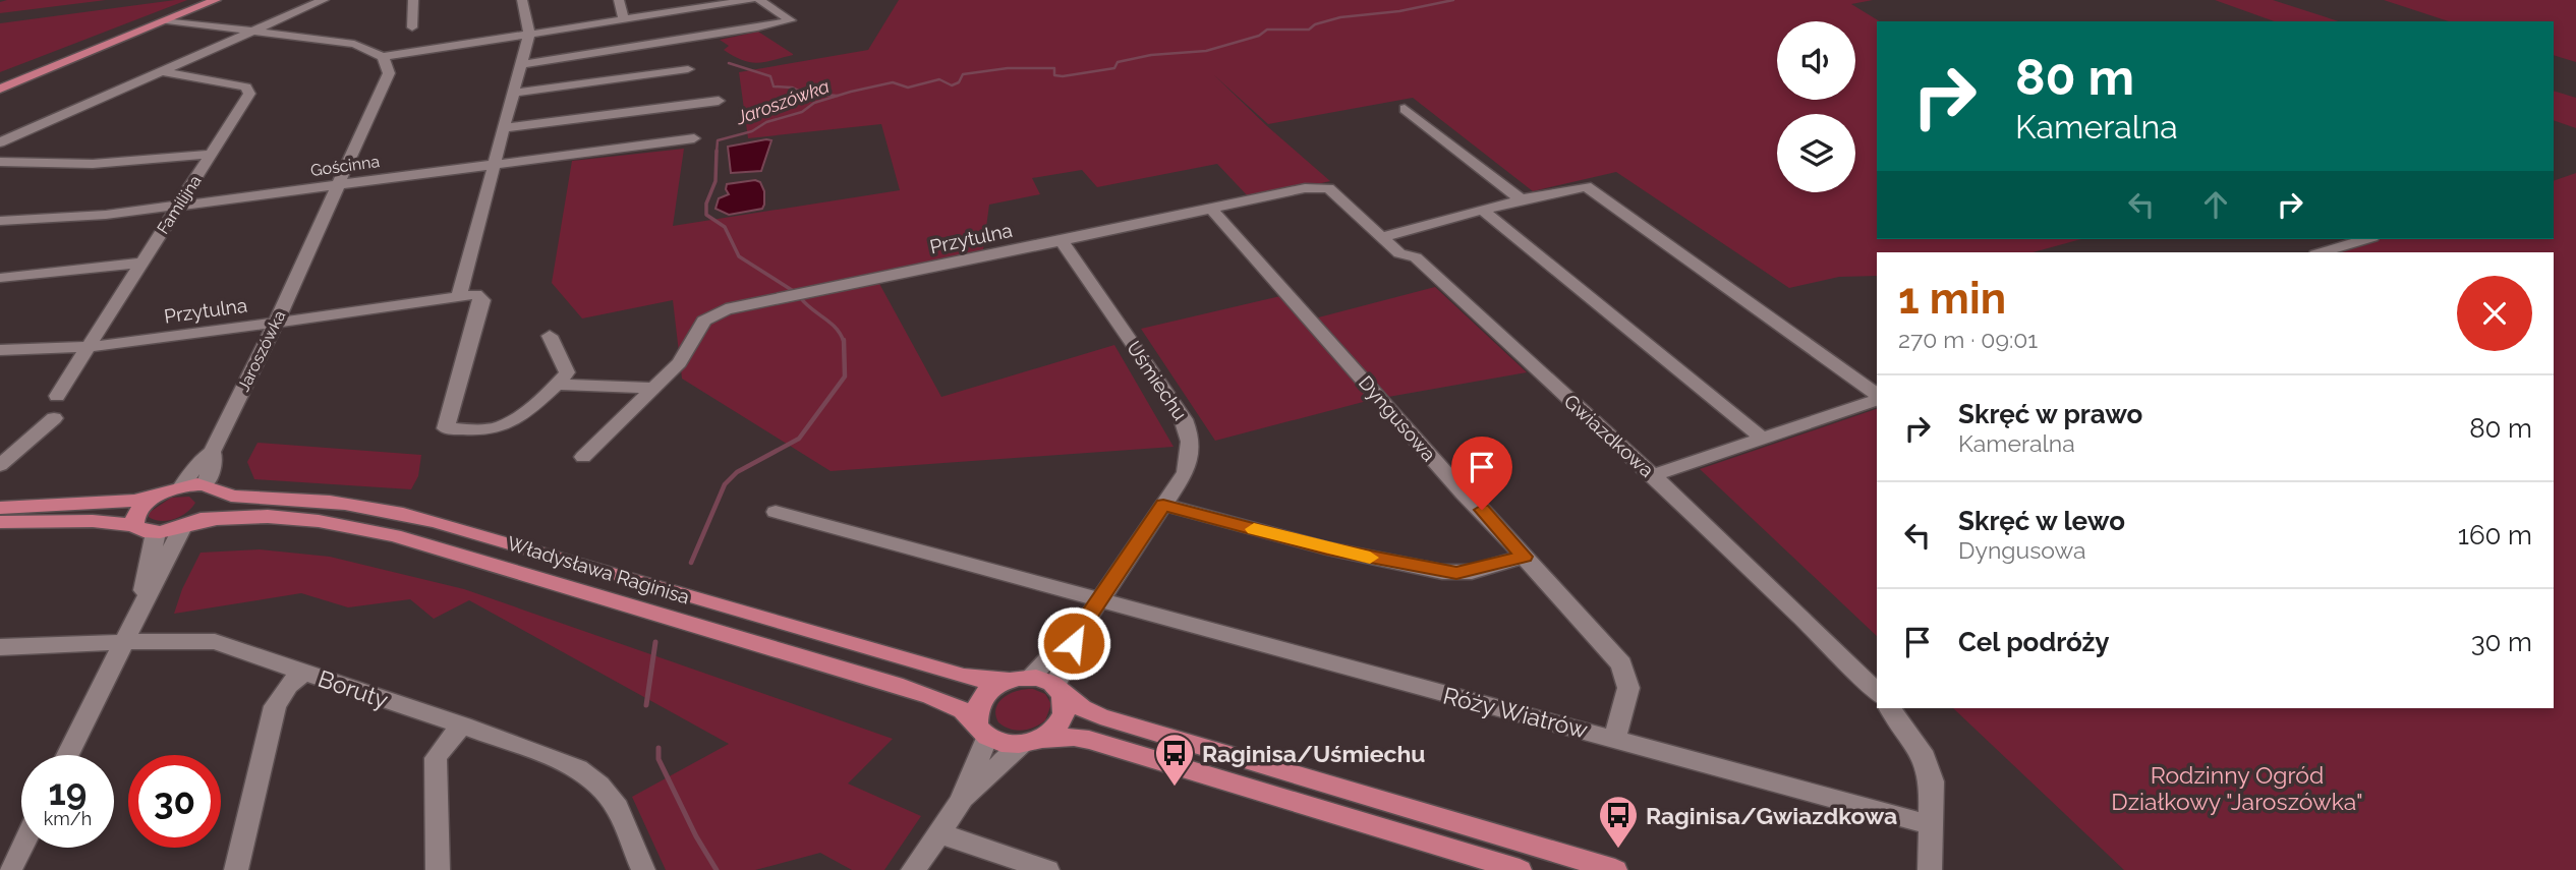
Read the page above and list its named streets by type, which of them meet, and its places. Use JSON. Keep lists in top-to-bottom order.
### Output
{
  "streets": {
    "main road": ["Władysława Raginisa"],
    "street": [
      "Gościnna",
      "Familijna",
      "Przytulna",
      "Jaroszówka",
      "Uśmiechu",
      "Dyngusowa",
      "Gwiazdkowa",
      "Boruty",
      "Róży Wiatrów"
    ]
  },
  "crossings": [
    ["Gościnna", "Familijna"],
    ["Gościnna", "Jaroszówka"],
    ["Familijna", "Przytulna"],
    ["Przytulna", "Jaroszówka"],
    ["Przytulna", "Uśmiechu"],
    ["Przytulna", "Dyngusowa"],
    ["Przytulna", "Gwiazdkowa"],
    ["Jaroszówka", "Władysława Raginisa"],
    ["Uśmiechu", "Władysława Raginisa"],
    ["Uśmiechu", "Róży Wiatrów"],
    ["Dyngusowa", "Róży Wiatrów"]
  ],
  "water": ["Jaroszówka"],
  "parks": ["Rodzinny Ogród Działkowy \"Jaroszówka\""],
  "places": {
    "bus stop": ["Raginisa/Uśmiechu", "Raginisa/Gwiazdkowa"]
  },
  "page": {
    "turn": ["80 m", "Kameralna"],
    "heading": ["1 min", "270 m · 09:01"],
    "list": [
      {
        "name": "Skręć w prawo",
        "note": "Kameralna",
        "value": "80 m"
      },
      {
        "name": "Skręć w lewo",
        "note": "Dyngusowa",
        "value": "160 m"
      },
      {
        "name": "Cel podróży",
        "value": "30 m"
      }
    ],
    "speed": "19 km/h",
    "limit": "30"
  }
}
